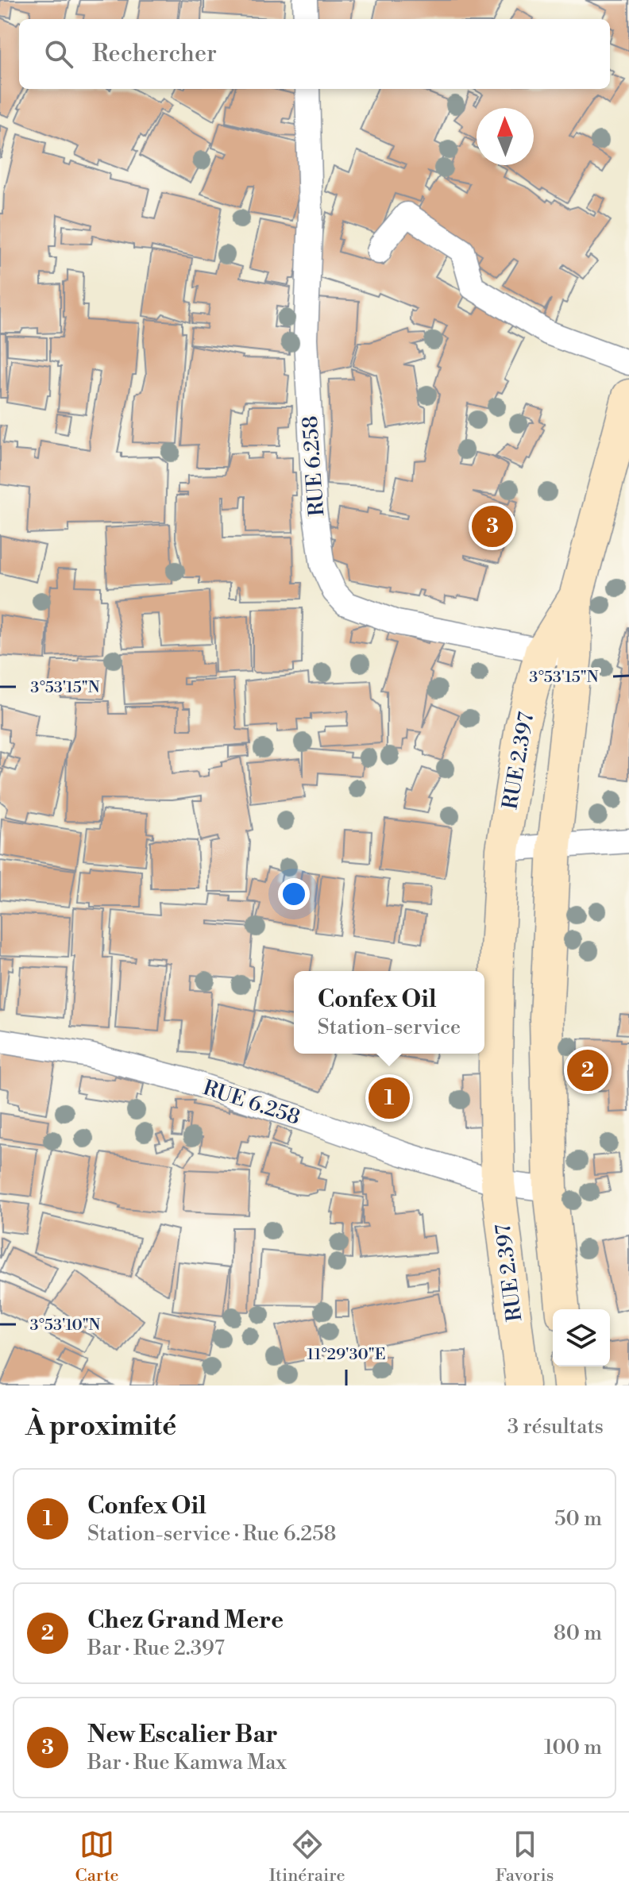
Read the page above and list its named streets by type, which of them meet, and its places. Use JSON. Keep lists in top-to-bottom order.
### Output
{
  "streets": {
    "main road": ["RUE 2.397"],
    "street": ["RUE 6.258"]
  },
  "crossings": [
    ["RUE 6.258", "RUE 2.397"]
  ],
  "north": "top",
  "page": {
    "search": "Rechercher",
    "pins": ["3", "2", "1"],
    "popup": ["Confex Oil", "Station-service"],
    "heading": ["À proximité", "3 résultats"],
    "list": [
      {
        "mark": "1",
        "name": "Confex Oil",
        "note": "Station-service · Rue 6.258",
        "value": "50 m"
      },
      {
        "mark": "2",
        "name": "Chez Grand Mere",
        "note": "Bar · Rue 2.397",
        "value": "80 m"
      },
      {
        "mark": "3",
        "name": "New Escalier Bar",
        "note": "Bar · Rue Kamwa Max",
        "value": "100 m"
      }
    ],
    "nav": ["Carte", "Itinéraire", "Favoris"]
  },
  "coordinates": ["3°53'15\"N", "3°53'10\"N", "11°29'30\"E"]
}
